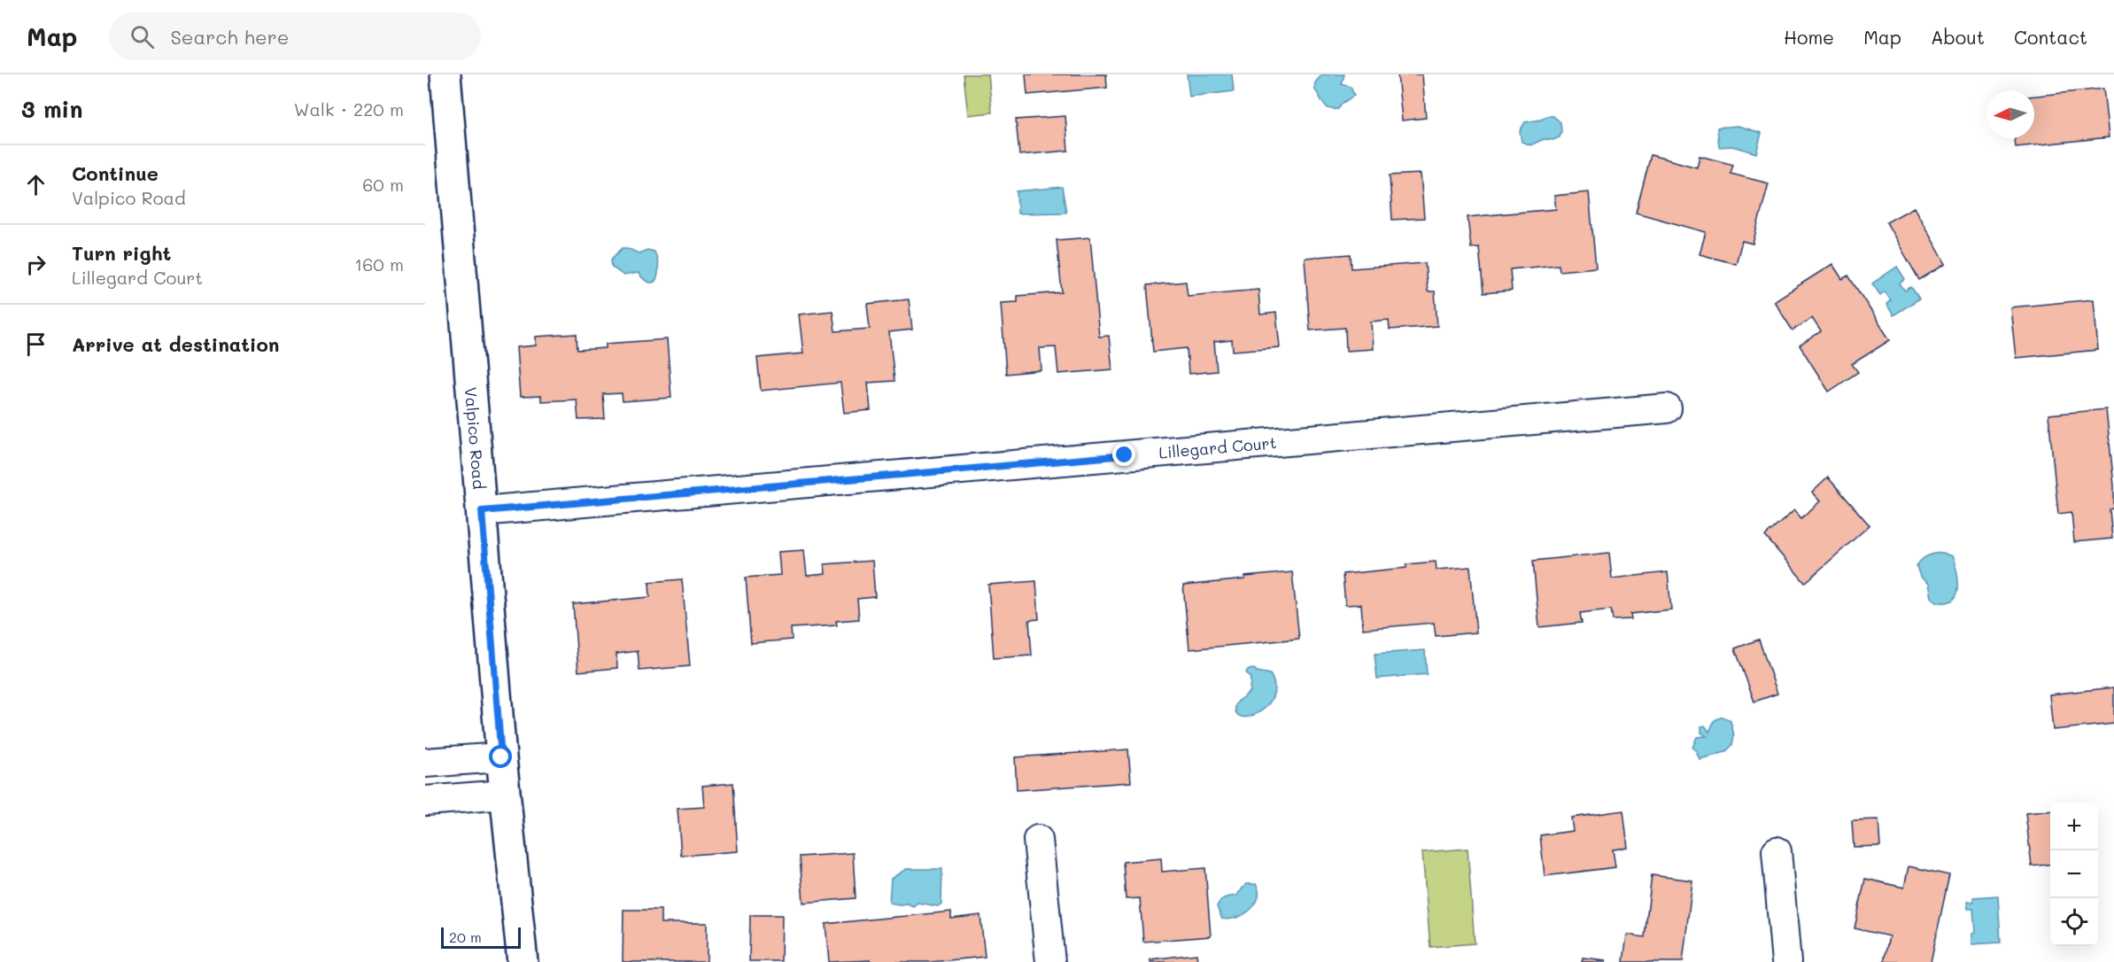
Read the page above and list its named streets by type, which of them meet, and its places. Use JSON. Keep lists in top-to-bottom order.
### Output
{
  "streets": {
    "street": ["Valpico Road", "Lillegard Court"]
  },
  "crossings": [
    ["Valpico Road", "Lillegard Court"]
  ],
  "scale_bar": "20 m",
  "north": "left",
  "page": {
    "header": "Map",
    "search": "Search here",
    "nav": [
      "Home",
      "Map",
      "About",
      "Contact"
    ],
    "heading": ["3 min", "Walk · 220 m"],
    "list": [
      ["Continue", "Valpico Road", "60 m"],
      ["Turn right", "Lillegard Court", "160 m"],
      "Arrive at destination"
    ],
    "map_buttons": ["+", "−"],
    "scale": "20 m"
  }
}
